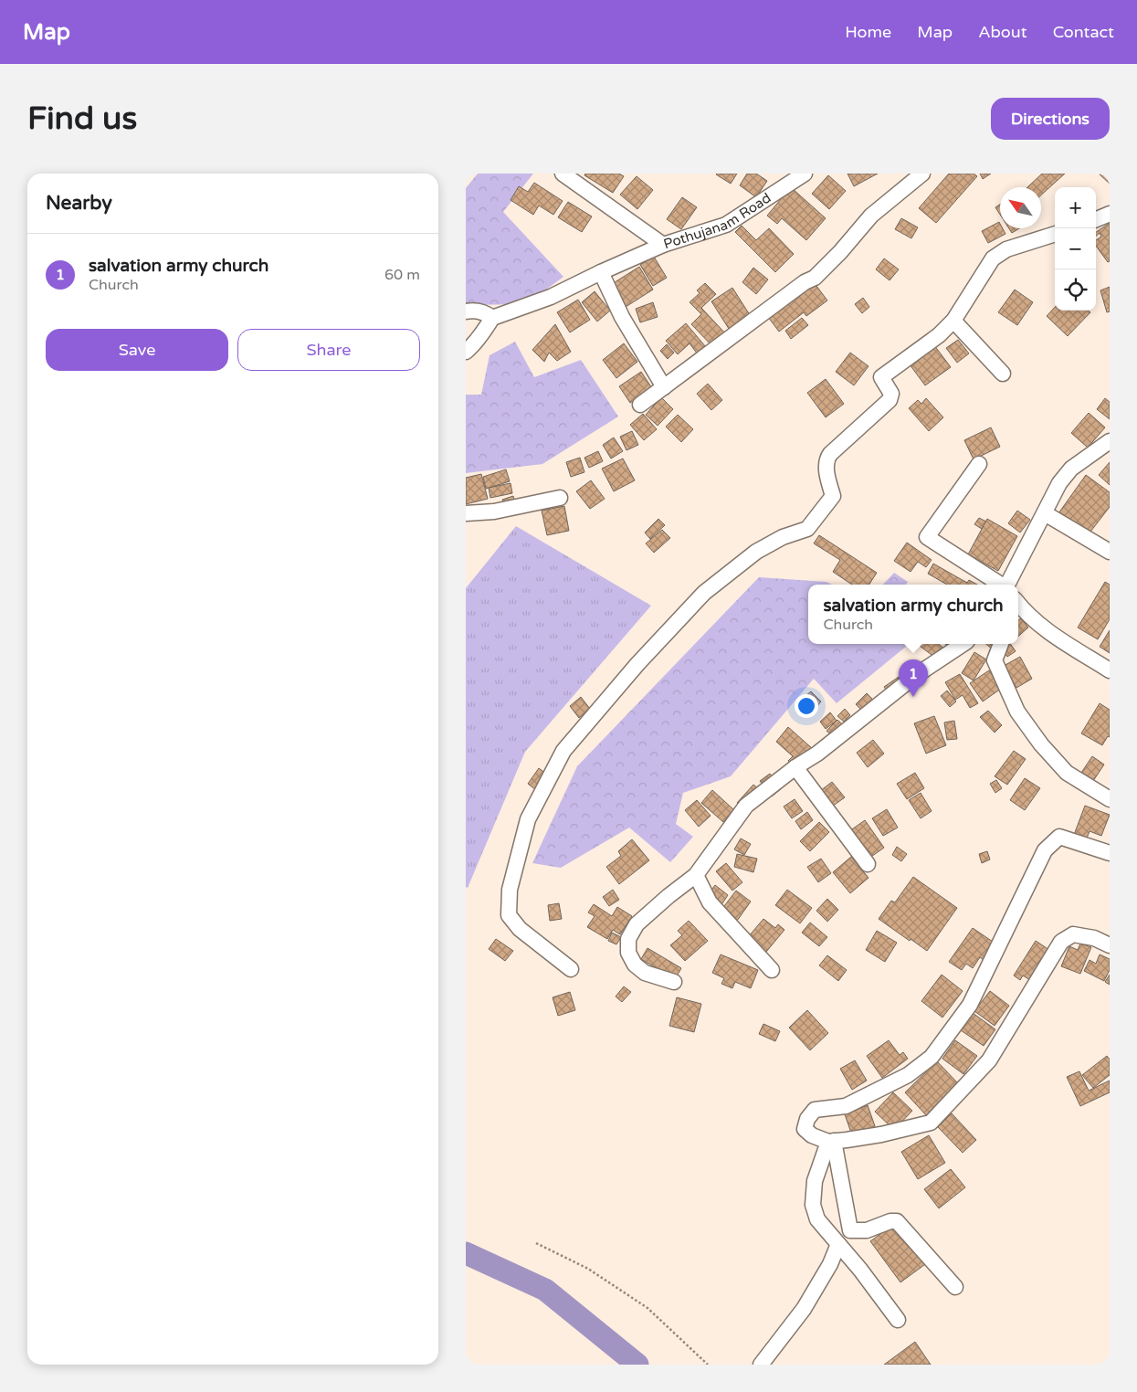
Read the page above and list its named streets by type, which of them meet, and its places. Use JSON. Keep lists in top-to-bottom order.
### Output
{
  "streets": {
    "street": ["Pothujanam Road"]
  },
  "north": "top left",
  "page": {
    "header": "Map",
    "nav": [
      "Home",
      "Map",
      "About",
      "Contact"
    ],
    "buttons": [
      "Directions",
      ["Save", "Share"]
    ],
    "title": "Find us",
    "heading": "Nearby",
    "map_buttons": ["+", "−"],
    "list": [
      {
        "mark": "1",
        "name": "salvation army church",
        "note": "Church",
        "value": "60 m"
      }
    ],
    "popup": ["salvation army church", "Church"],
    "pins": "1"
  }
}
